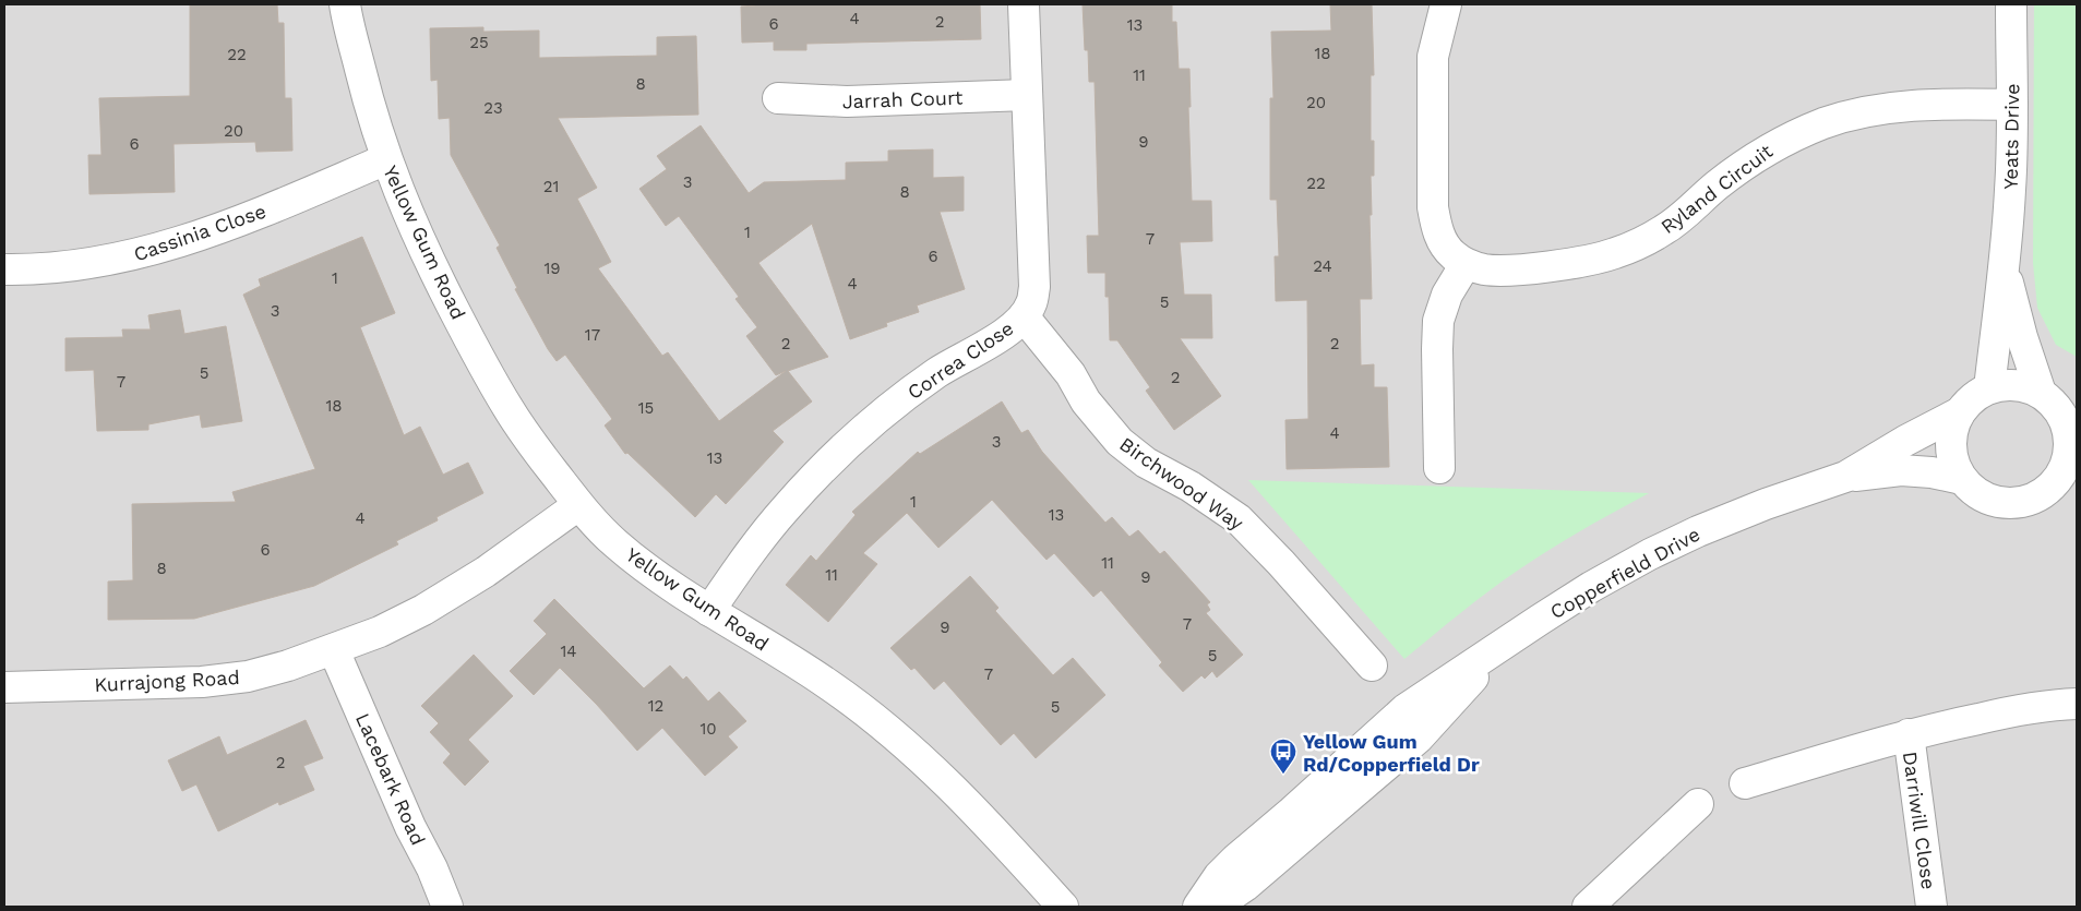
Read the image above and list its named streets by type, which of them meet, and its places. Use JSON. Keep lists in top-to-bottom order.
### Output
{
  "streets": {
    "street": [
      "Jarrah Court",
      "Yeats Drive",
      "Ryland Circuit",
      "Cassinia Close",
      "Yellow Gum Road",
      "Correa Close",
      "Birchwood Way",
      "Copperfield Drive",
      "Kurrajong Road",
      "Lacebark Road",
      "Darriwill Close"
    ]
  },
  "crossings": [
    ["Jarrah Court", "Correa Close"],
    ["Yeats Drive", "Ryland Circuit"],
    ["Yeats Drive", "Copperfield Drive"],
    ["Cassinia Close", "Yellow Gum Road"],
    ["Yellow Gum Road", "Correa Close"],
    ["Yellow Gum Road", "Kurrajong Road"],
    ["Correa Close", "Birchwood Way"],
    ["Kurrajong Road", "Lacebark Road"]
  ],
  "places": {
    "bus stop": ["Yellow Gum Rd/Copperfield Dr"]
  },
  "house_numbers": [
    "4",
    "2",
    "6",
    "13",
    "25",
    "18",
    "22",
    "11",
    "8",
    "20",
    "23",
    "20",
    "9",
    "6",
    "3",
    "22",
    "21",
    "8",
    "1",
    "7",
    "6",
    "24",
    "19",
    "1",
    "4",
    "5",
    "3",
    "17",
    "2",
    "2",
    "5",
    "2",
    "7",
    "18",
    "15",
    "4",
    "3",
    "13",
    "1",
    "13",
    "4",
    "6",
    "11",
    "8",
    "11",
    "9",
    "7",
    "9",
    "14",
    "5",
    "7",
    "12",
    "5",
    "10",
    "2"
  ]
}
